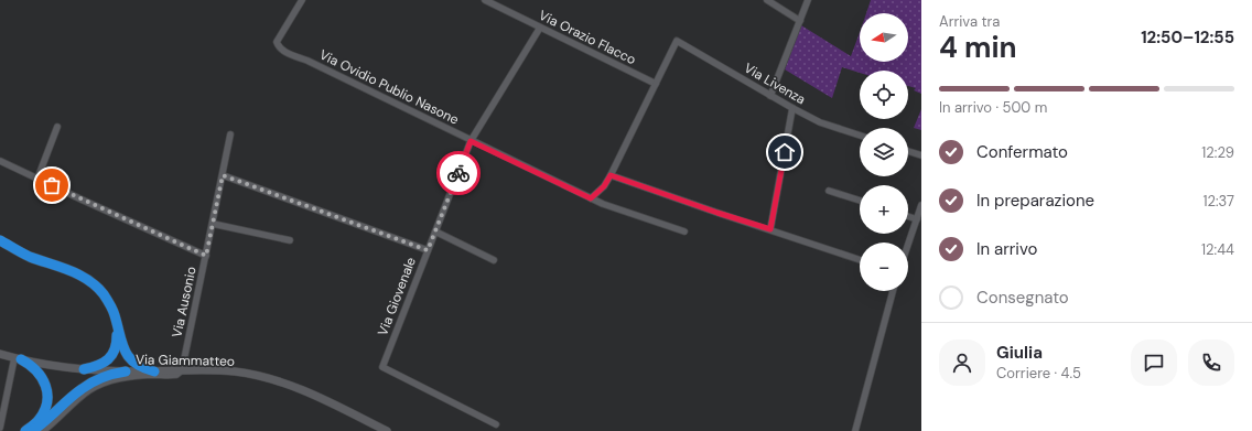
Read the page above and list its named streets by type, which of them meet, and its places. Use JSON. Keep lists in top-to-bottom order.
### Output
{
  "streets": {
    "street": [
      "Via Orazio Flacco",
      "Via Livenza",
      "Via Ovidio Publio Nasone",
      "Via Giovenale",
      "Via Ausonio",
      "Via Giammatteo"
    ]
  },
  "crossings": [
    ["Via Orazio Flacco", "Via Livenza"],
    ["Via Orazio Flacco", "Via Giovenale"],
    ["Via Ovidio Publio Nasone", "Via Giovenale"],
    ["Via Ausonio", "Via Giammatteo"]
  ],
  "north": "left",
  "page": {
    "heading": ["4 min", "Arriva tra", "12:50–12:55"],
    "panel": ["Giulia", "Corriere · 4.5"],
    "map_buttons": ["+", "−"],
    "bar": "In arrivo · 500 m",
    "list": [
      ["Confermato", "12:29"],
      ["In preparazione", "12:37"],
      ["In arrivo", "12:44"],
      "Consegnato"
    ]
  }
}
